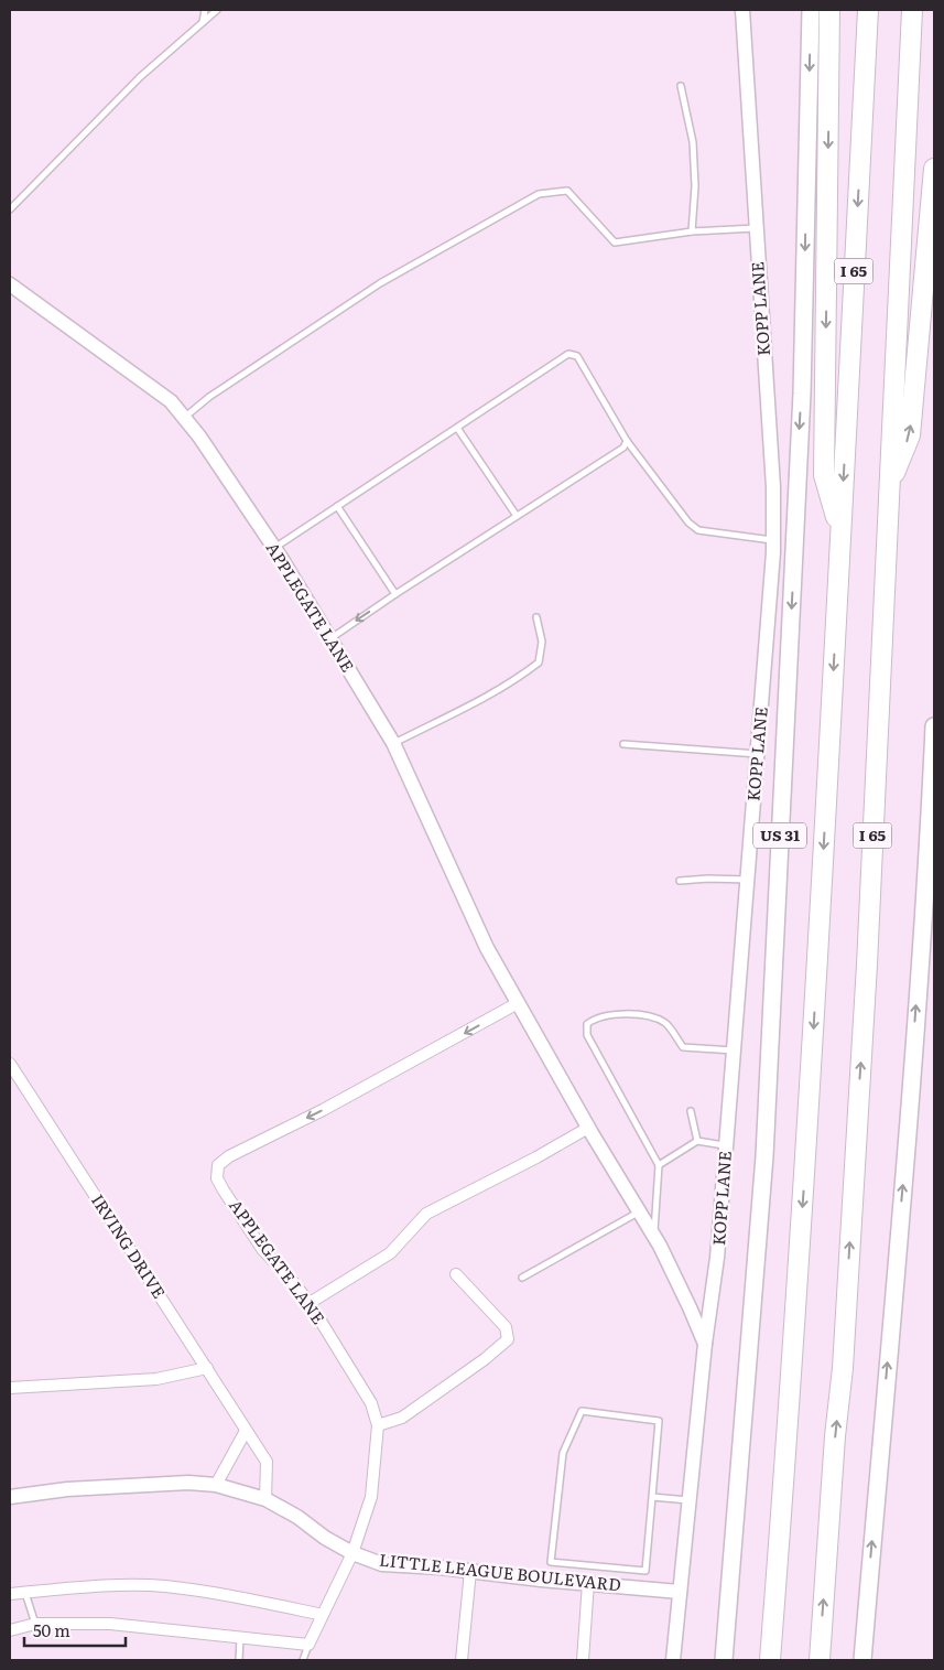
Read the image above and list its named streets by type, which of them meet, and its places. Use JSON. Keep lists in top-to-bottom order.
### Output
{
  "streets": {
    "highway": ["I 65"],
    "main road": ["US 31"],
    "street": [
      "KOPP LANE",
      "APPLEGATE LANE",
      "IRVING DRIVE",
      "LITTLE LEAGUE BOULEVARD"
    ]
  },
  "crossings": [
    ["KOPP LANE", "APPLEGATE LANE"],
    ["KOPP LANE", "LITTLE LEAGUE BOULEVARD"],
    ["APPLEGATE LANE", "LITTLE LEAGUE BOULEVARD"],
    ["IRVING DRIVE", "LITTLE LEAGUE BOULEVARD"]
  ],
  "scale_bar": "50 m"
}
